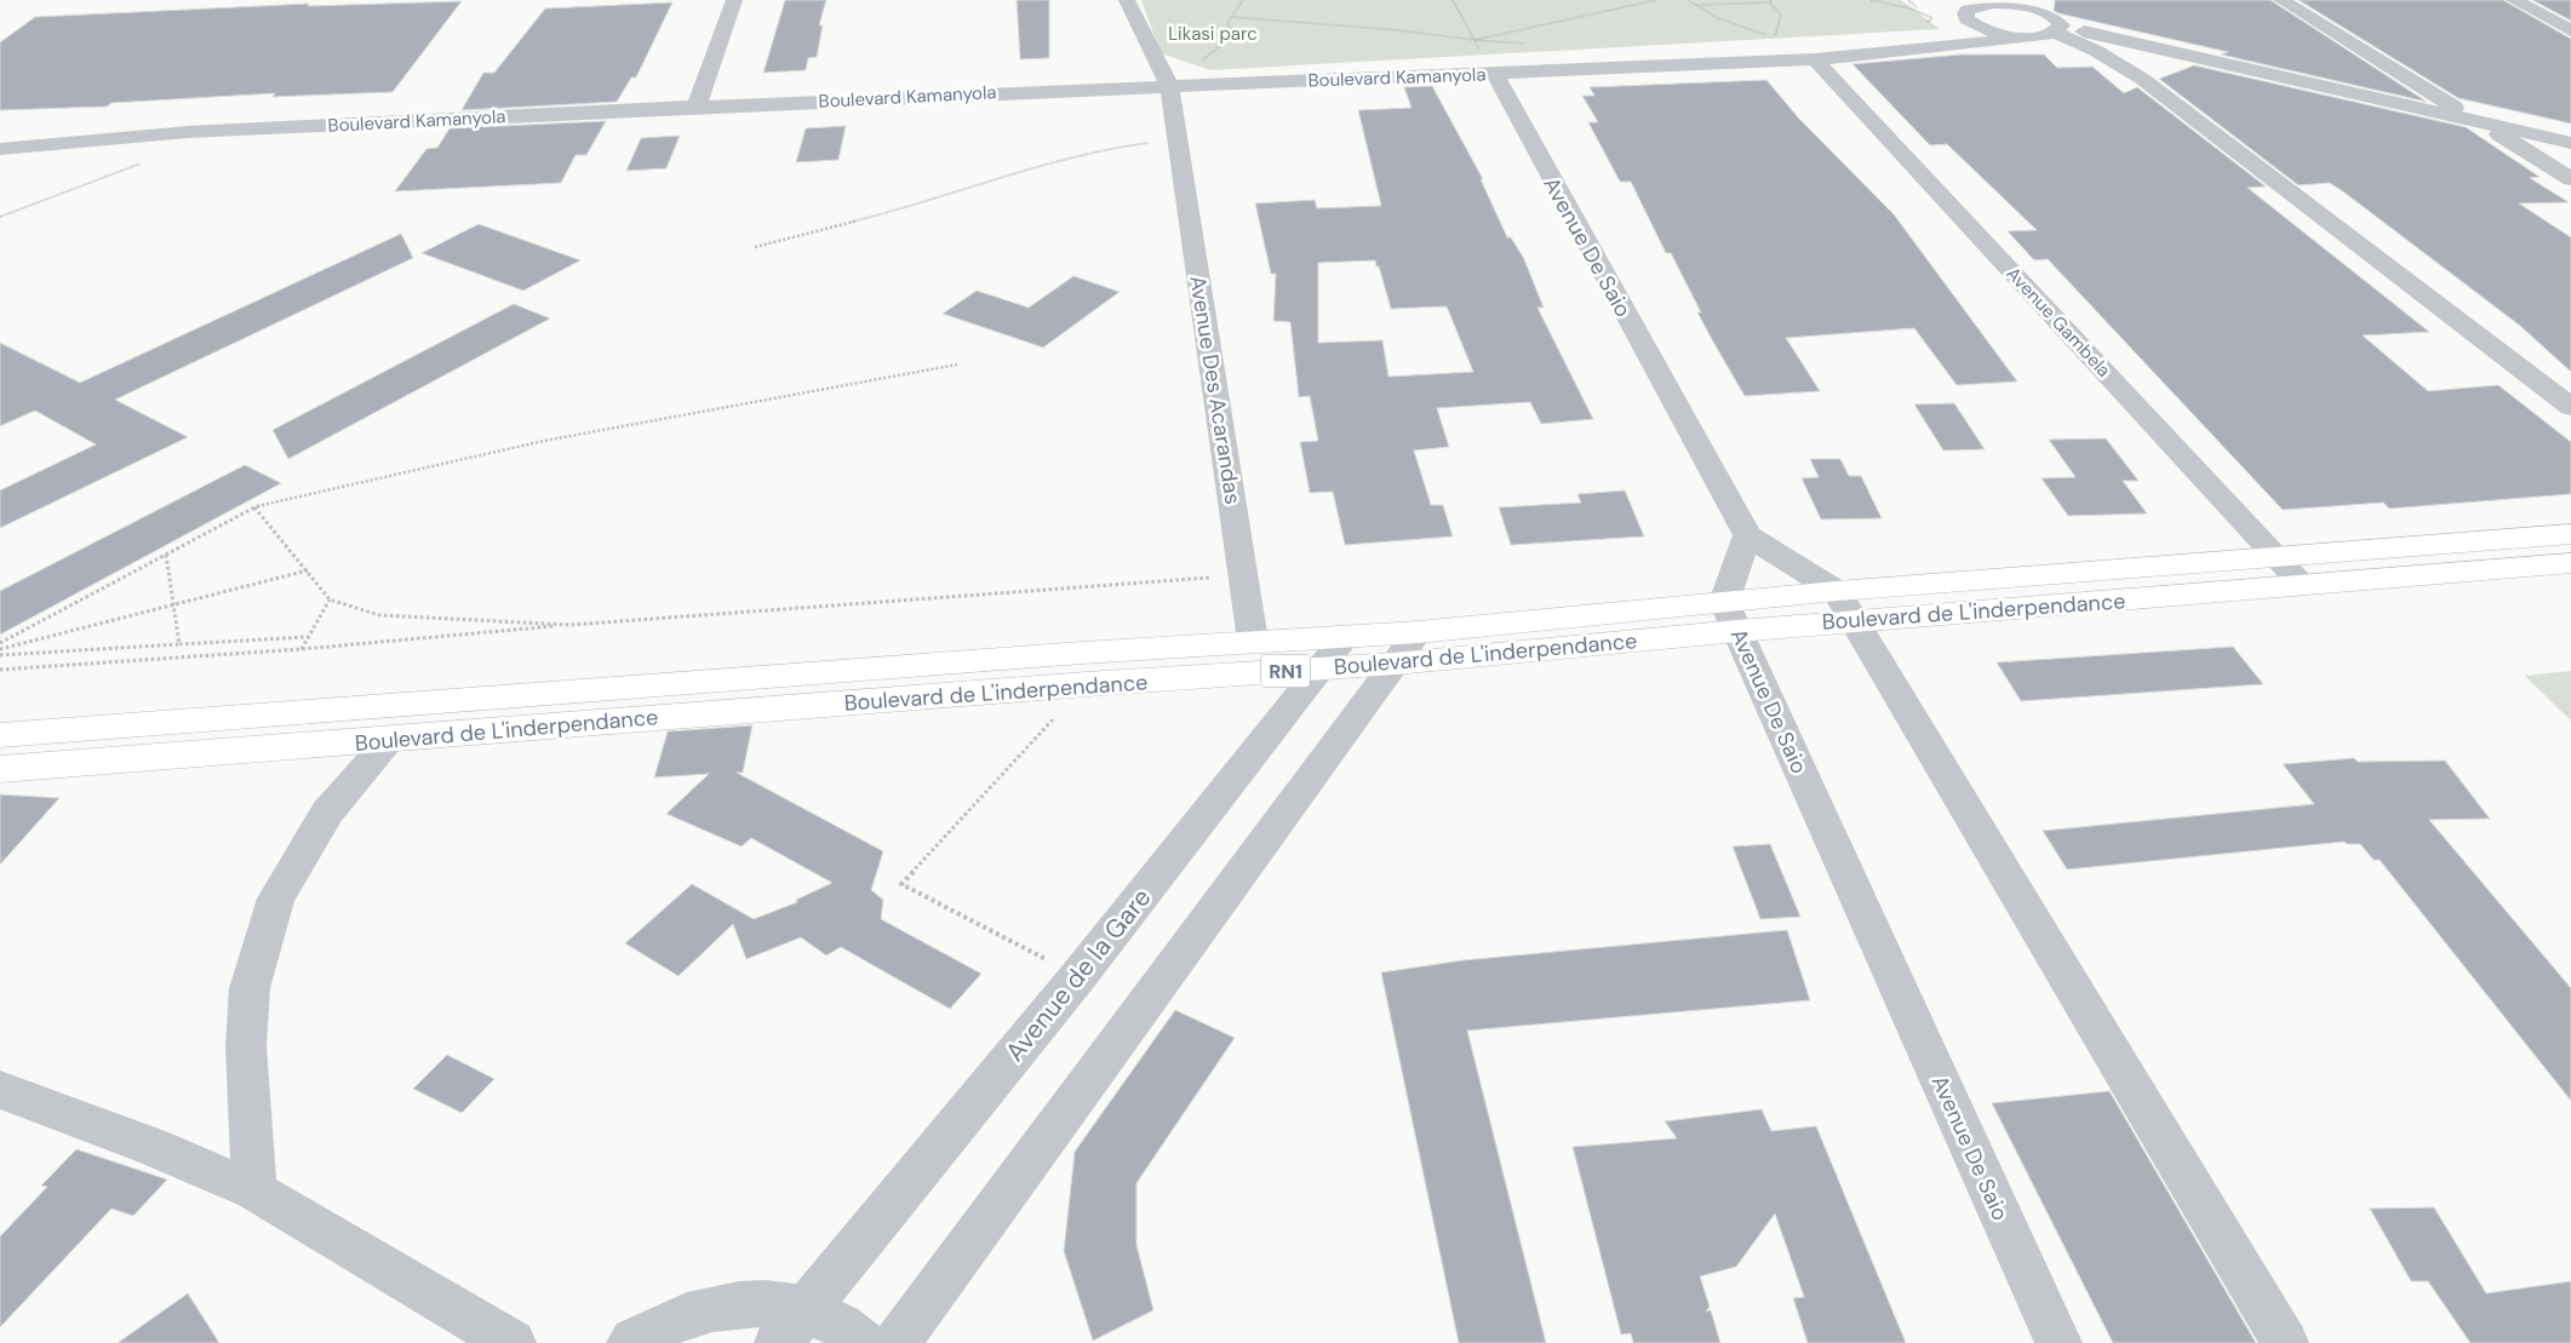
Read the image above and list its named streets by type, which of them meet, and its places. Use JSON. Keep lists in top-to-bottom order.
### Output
{
  "streets": {
    "highway": ["Boulevard de L'inderpendance", "RN1"],
    "street": [
      "Boulevard Kamanyola",
      "Avenue De Saio",
      "Avenue Gambela",
      "Avenue Des Acarandas",
      "Avenue de la Gare"
    ]
  },
  "crossings": [
    ["Boulevard Kamanyola", "Avenue De Saio"],
    ["Boulevard Kamanyola", "Avenue Gambela"],
    ["Boulevard Kamanyola", "Avenue Des Acarandas"],
    ["Avenue De Saio", "Boulevard de L'inderpendance"],
    ["Avenue Gambela", "Boulevard de L'inderpendance"],
    ["Avenue Des Acarandas", "Boulevard de L'inderpendance"],
    ["Boulevard de L'inderpendance", "Avenue de la Gare"]
  ],
  "parks": ["Likasi parc"]
}
